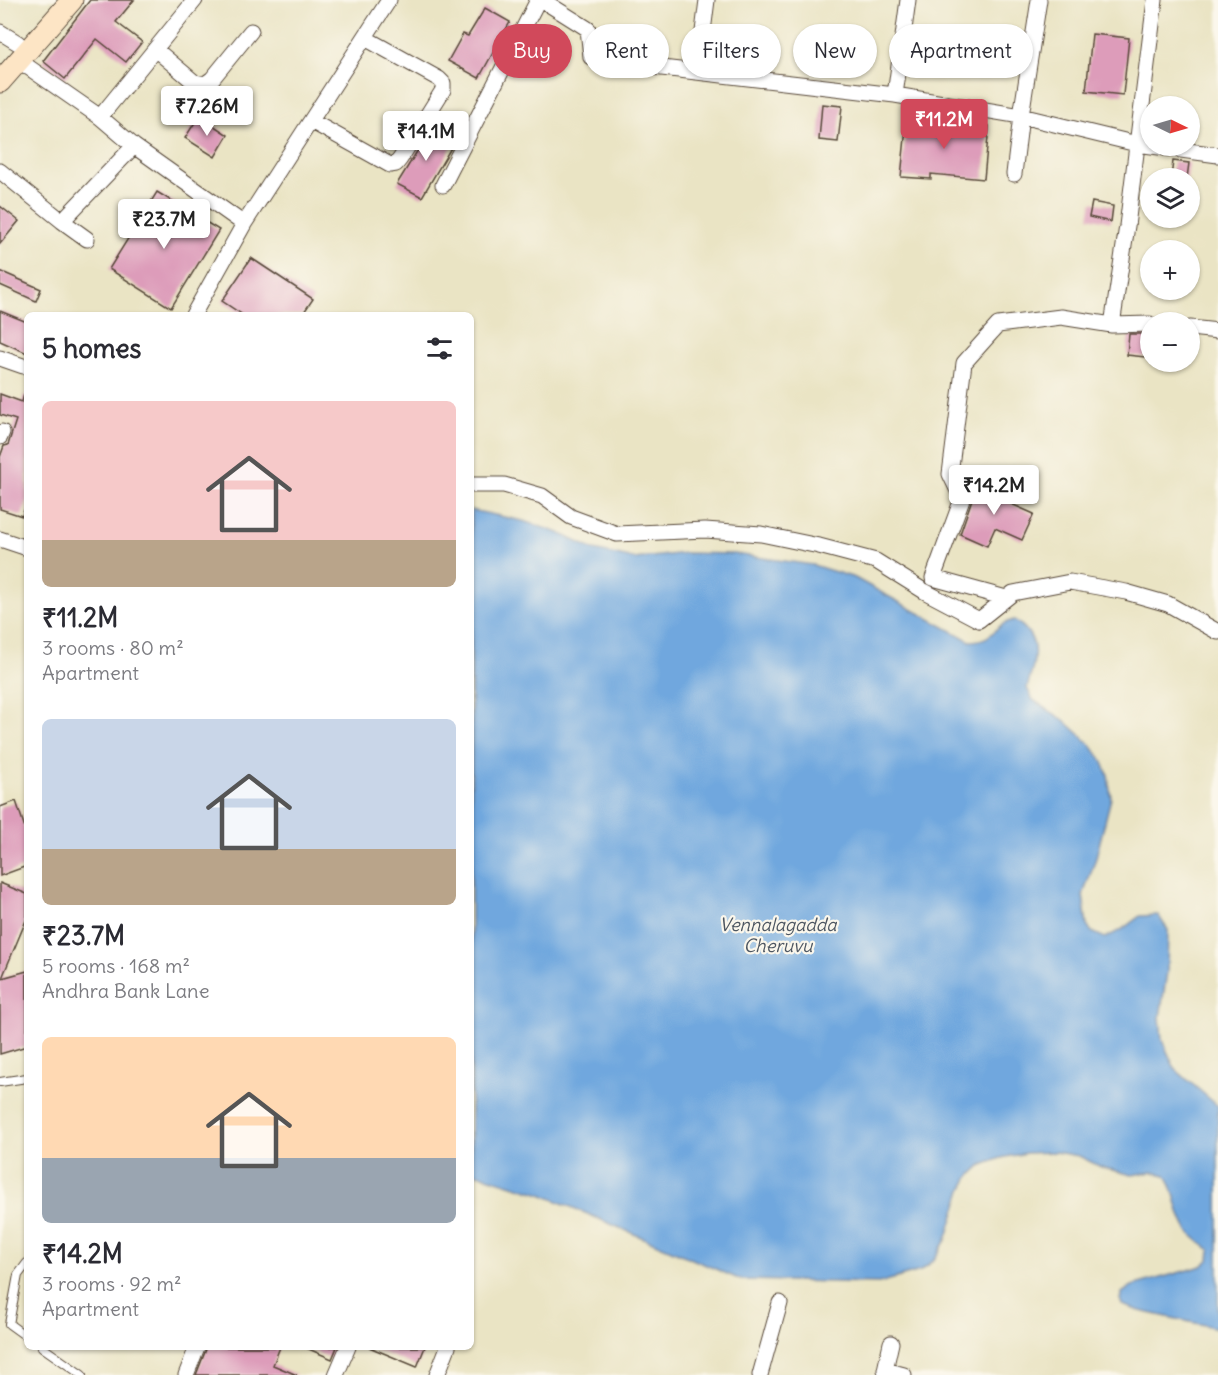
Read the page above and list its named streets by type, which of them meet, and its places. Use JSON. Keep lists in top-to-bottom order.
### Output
{
  "water": ["Vennalagadda Cheruvu"],
  "north": "right",
  "page": {
    "chip": [
      "Buy",
      "Rent",
      "Filters",
      "New",
      "Apartment"
    ],
    "price": [
      "₹7.26M",
      "₹11.2M",
      "₹14.1M",
      "₹23.7M",
      "₹14.2M"
    ],
    "map_buttons": ["+", "−"],
    "heading": "5 homes",
    "list": [
      {
        "name": "₹11.2M",
        "note": "3 rooms · 80 m² · Apartment"
      },
      {
        "name": "₹23.7M",
        "note": "5 rooms · 168 m² · Andhra Bank Lane"
      },
      {
        "name": "₹14.2M",
        "note": "3 rooms · 92 m² · Apartment"
      }
    ]
  }
}
